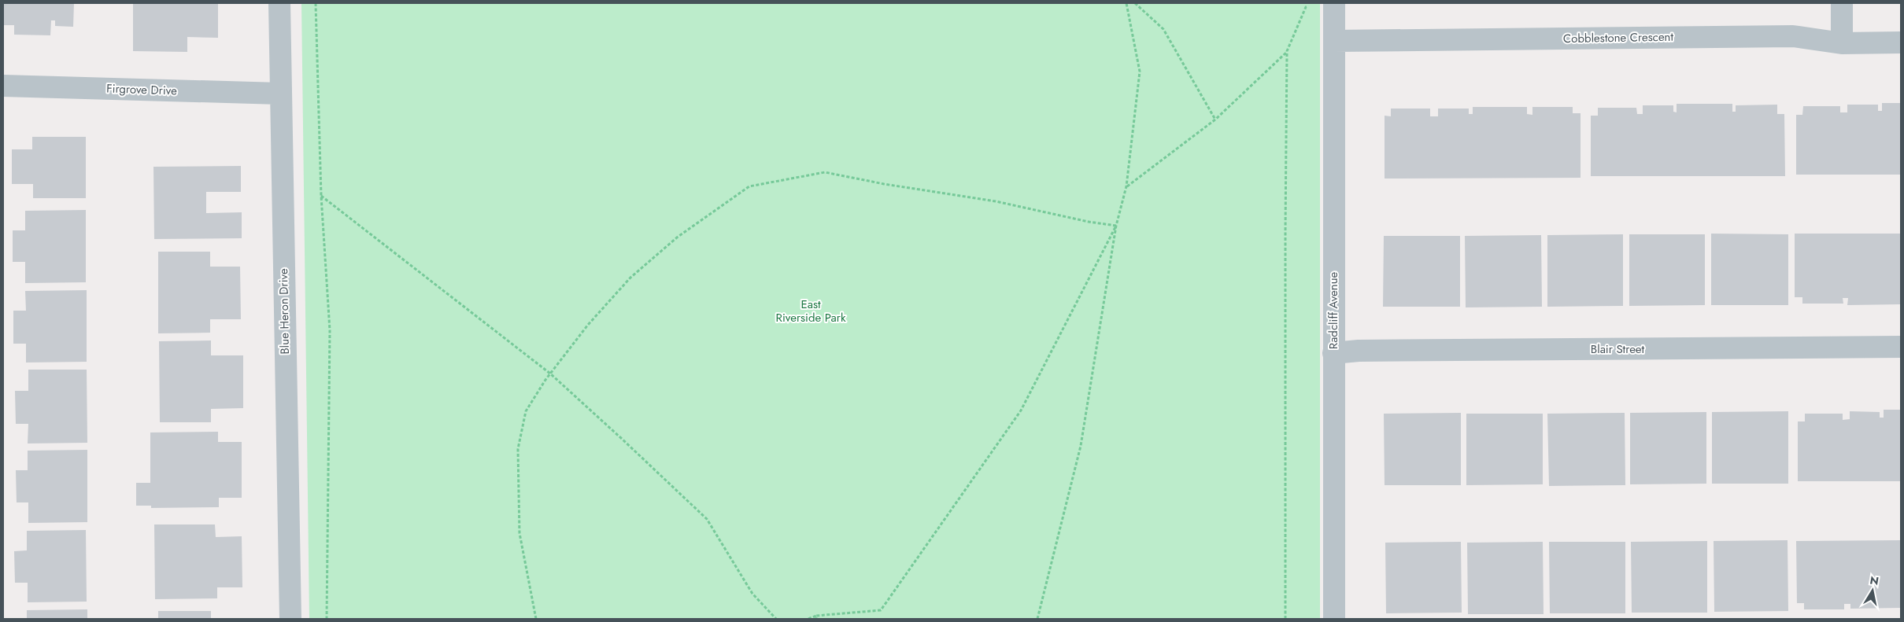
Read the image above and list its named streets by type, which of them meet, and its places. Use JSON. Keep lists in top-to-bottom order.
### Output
{
  "streets": {
    "street": [
      "Cobblestone Crescent",
      "Firgrove Drive",
      "Radcliff Avenue",
      "Blue Heron Drive",
      "Blair Street"
    ]
  },
  "crossings": [
    ["Cobblestone Crescent", "Radcliff Avenue"],
    ["Firgrove Drive", "Blue Heron Drive"],
    ["Radcliff Avenue", "Blair Street"]
  ],
  "parks": ["East Riverside Park"],
  "north": "top"
}
